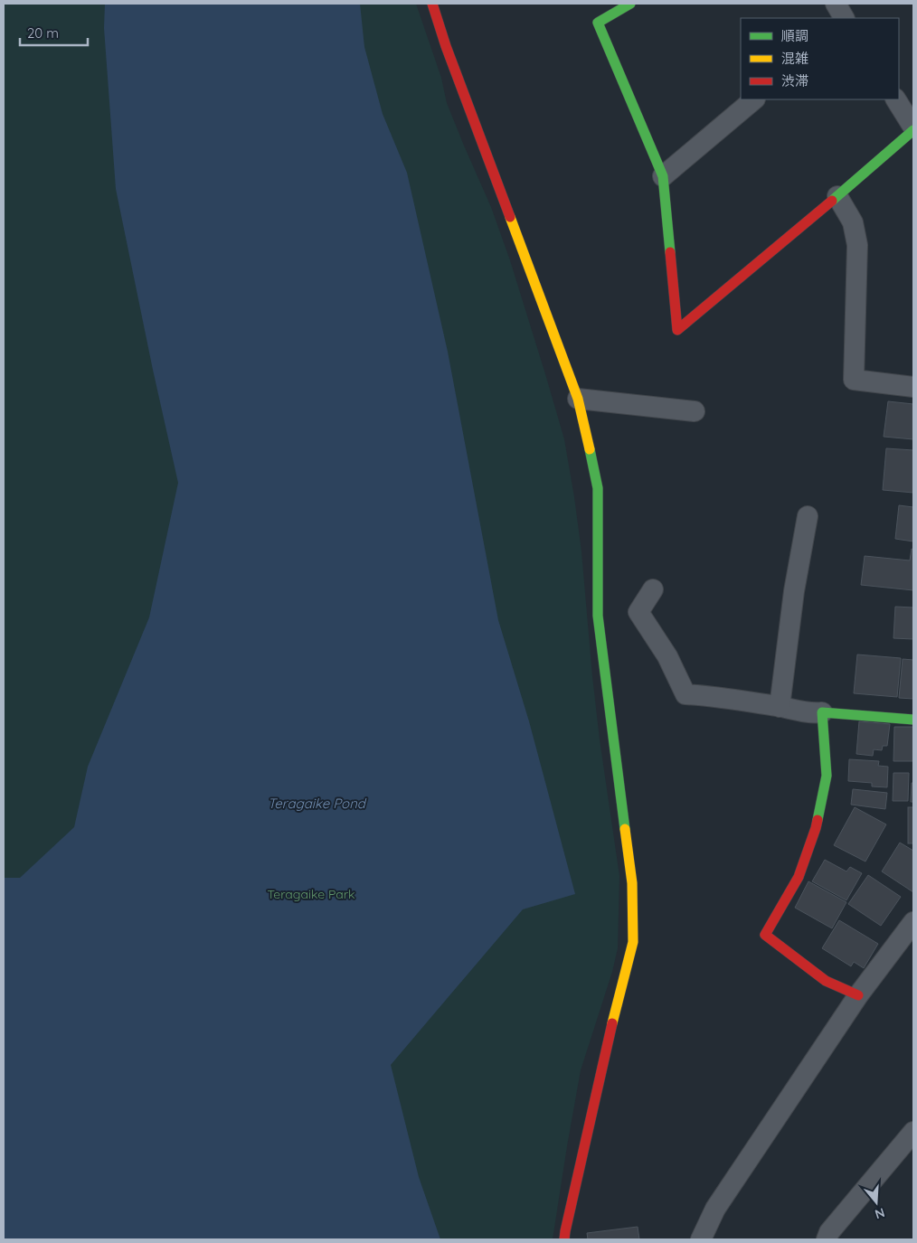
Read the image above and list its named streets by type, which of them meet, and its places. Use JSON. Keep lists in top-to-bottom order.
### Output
{
  "water": ["Teragaike Pond"],
  "parks": ["Teragaike Park"],
  "legend": ["順調", "混雑", "渋滞"],
  "scale_bar": "20 m",
  "north": "bottom"
}
